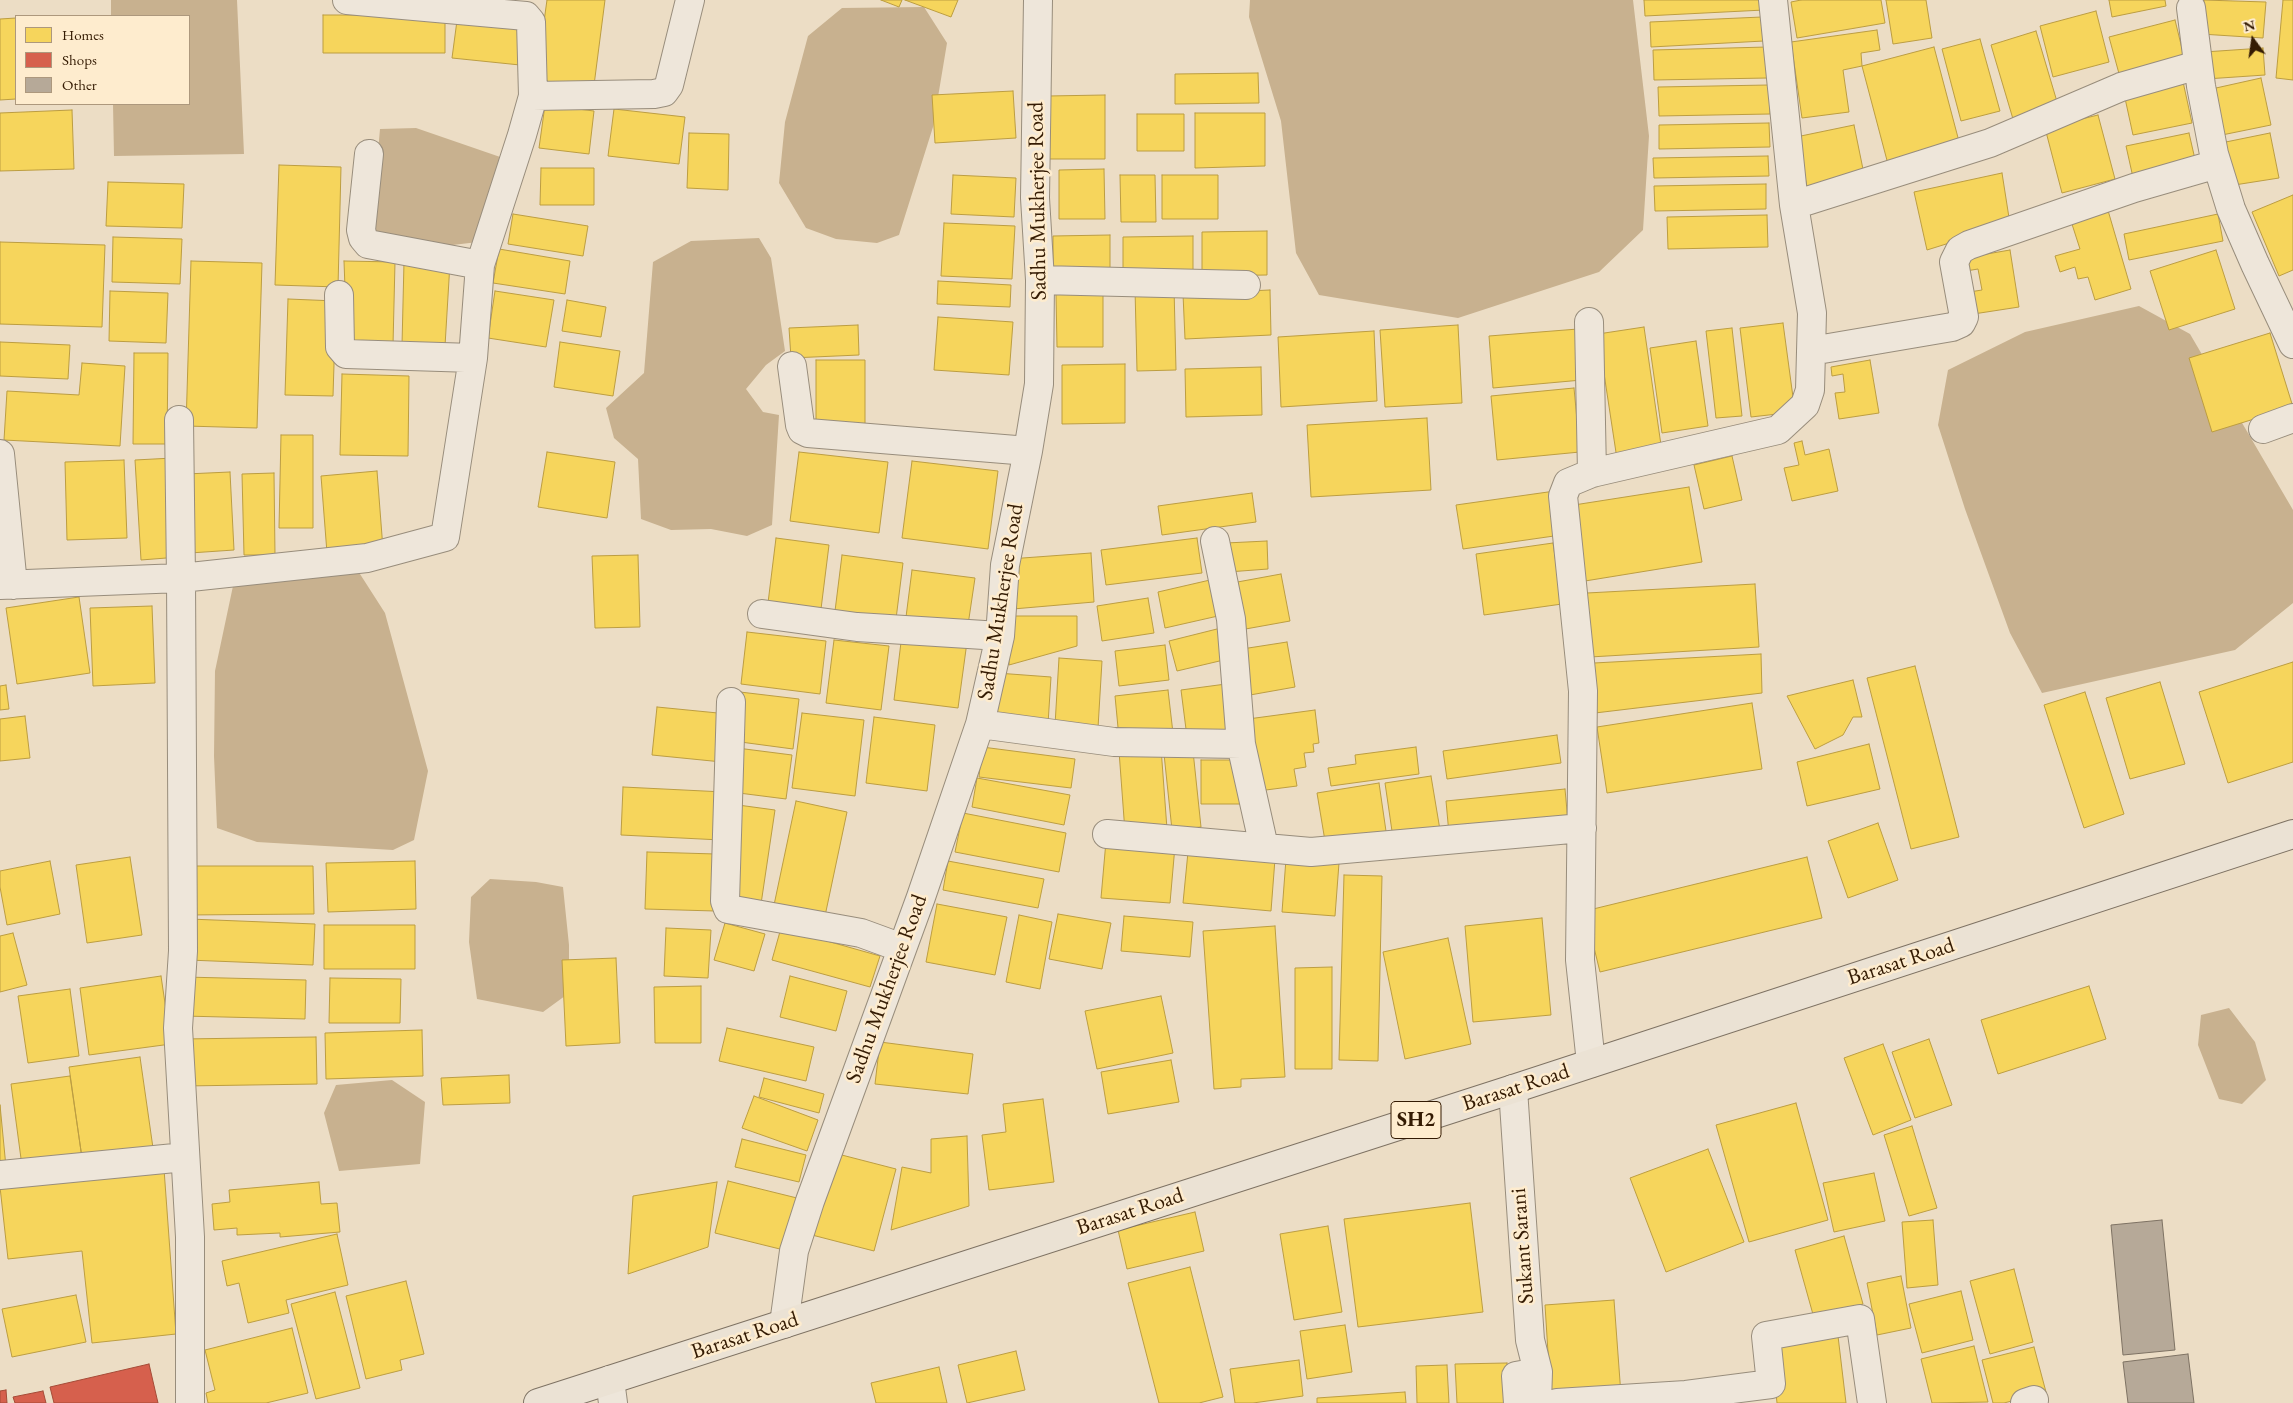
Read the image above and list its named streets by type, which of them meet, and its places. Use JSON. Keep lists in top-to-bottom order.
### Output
{
  "streets": {
    "main road": ["Barasat Road", "SH2"],
    "street": ["Sadhu Mukherjee Road", "Sukant Sarani"]
  },
  "crossings": [
    ["Sadhu Mukherjee Road", "Barasat Road"],
    ["Barasat Road", "Sukant Sarani"]
  ],
  "legend": ["Homes", "Shops", "Other"],
  "north": "top"
}
